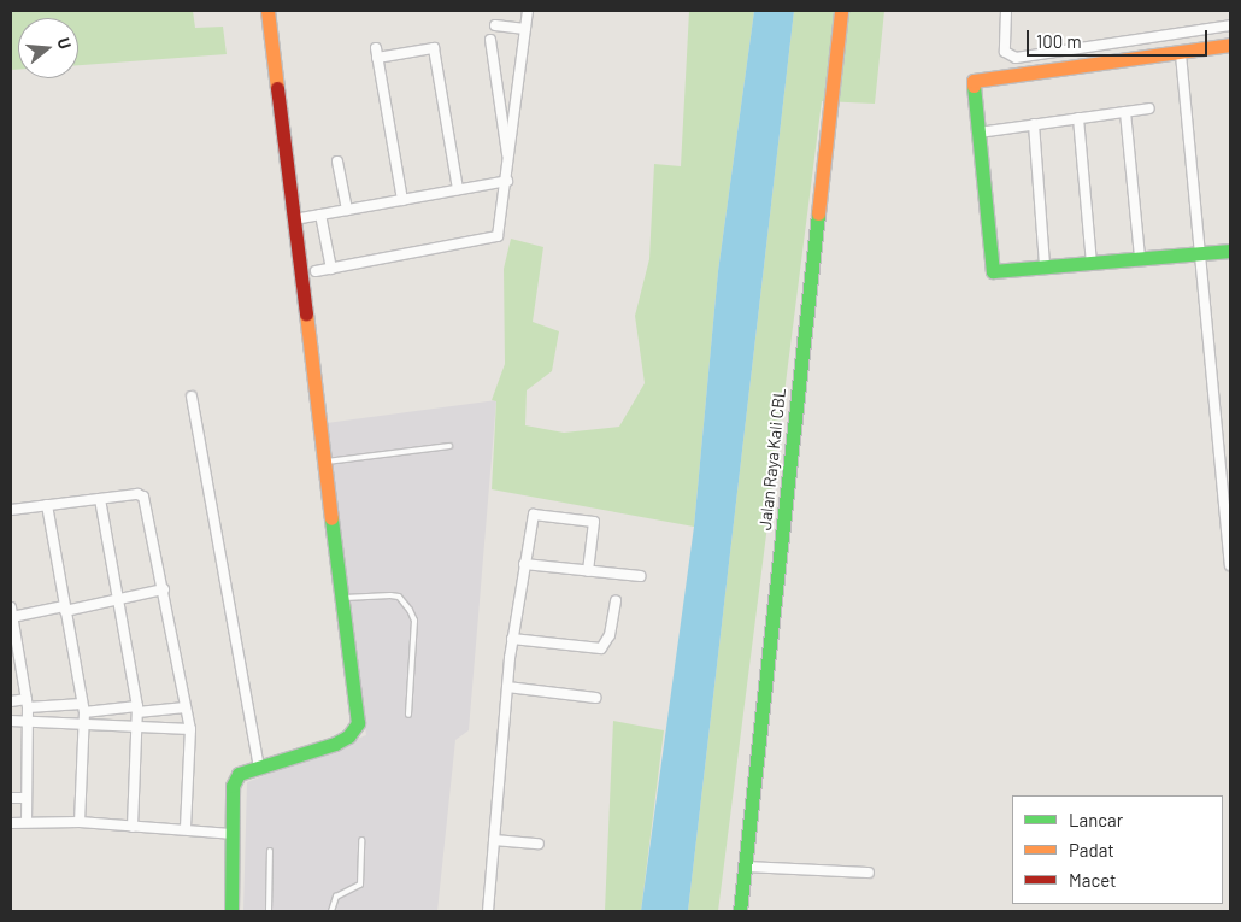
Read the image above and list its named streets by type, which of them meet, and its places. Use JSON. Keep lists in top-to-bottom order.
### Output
{
  "streets": {
    "street": ["Jalan Raya Kali CBL"]
  },
  "legend": ["Lancar", "Padat", "Macet"],
  "scale_bar": "100 m",
  "north": "right"
}
